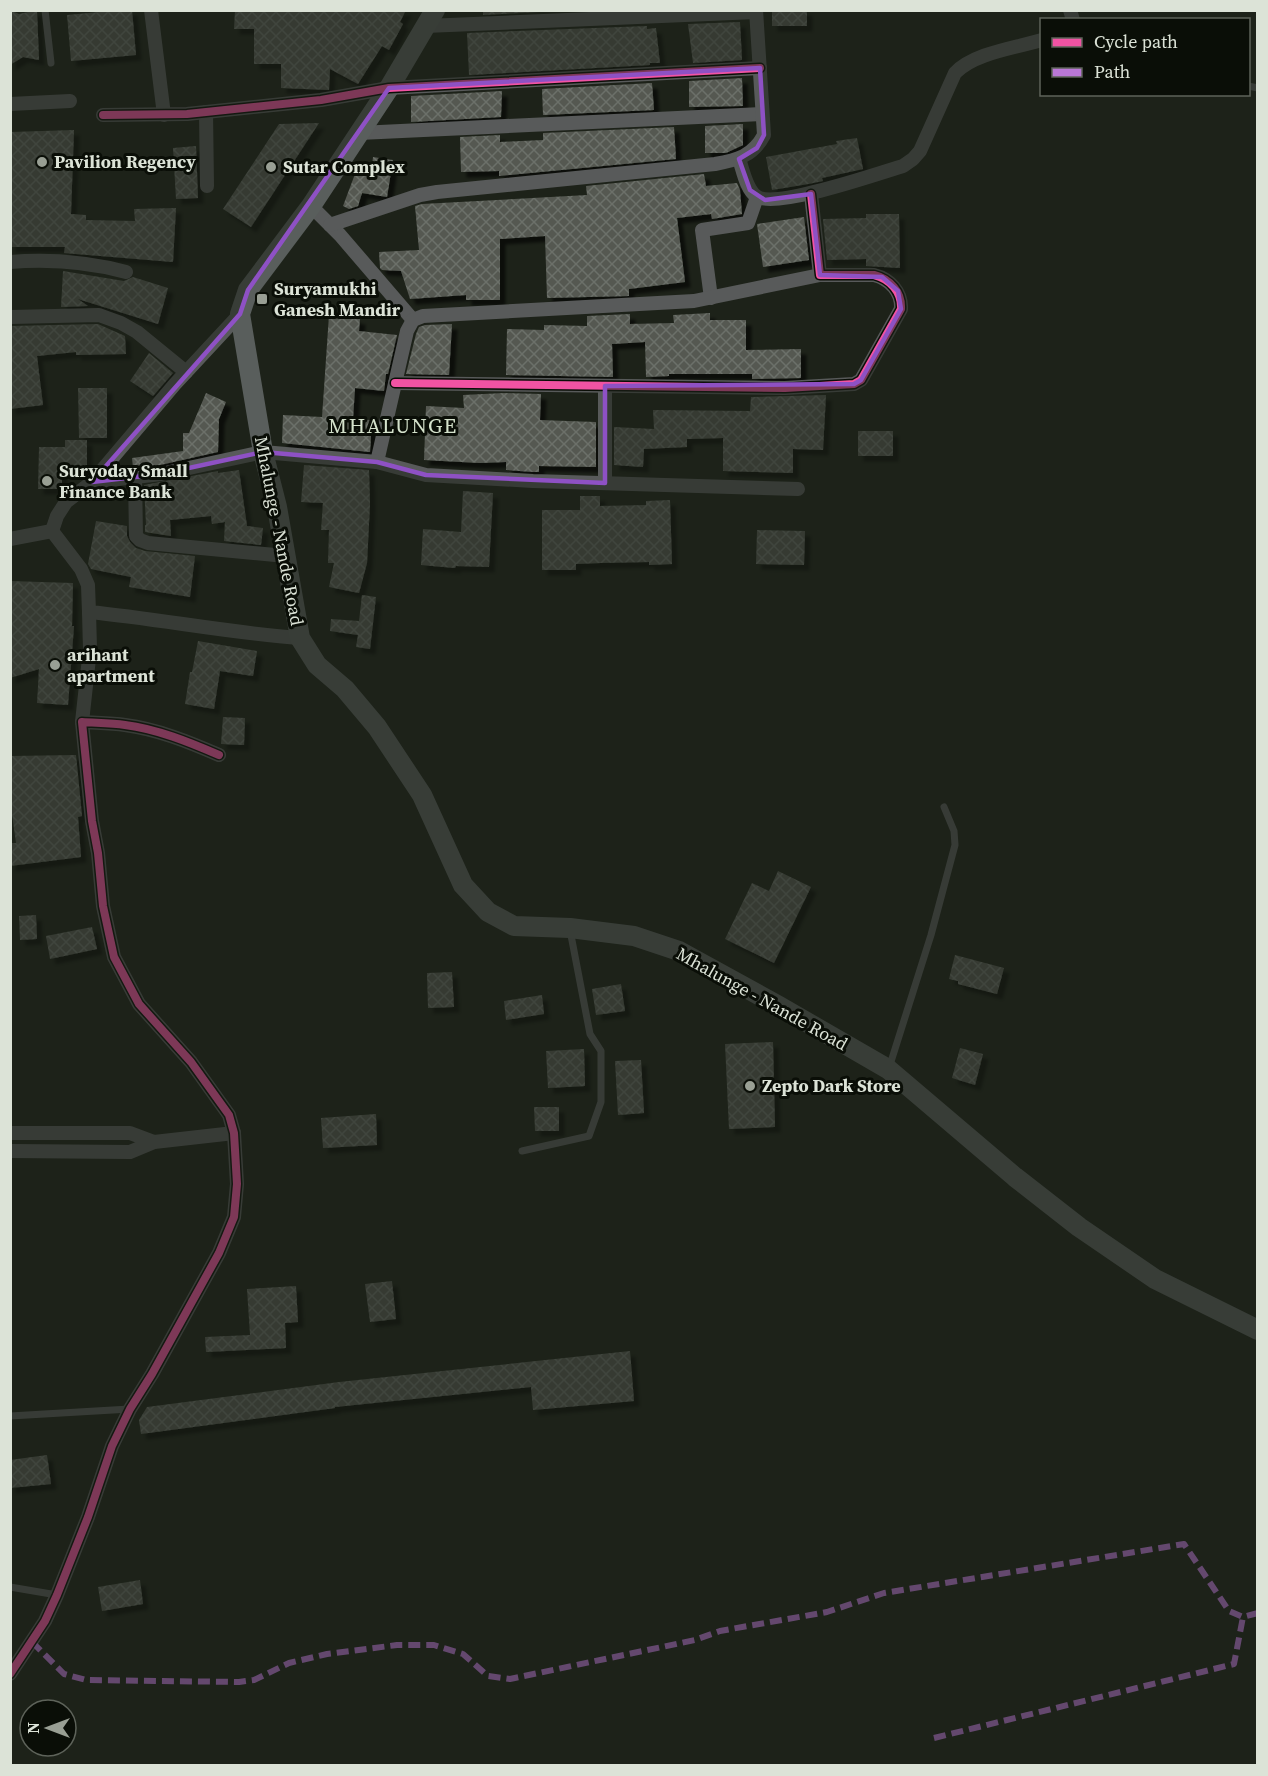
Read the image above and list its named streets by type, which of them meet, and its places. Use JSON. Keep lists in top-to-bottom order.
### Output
{
  "streets": {
    "main road": ["Mhalunge - Nande Road"]
  },
  "districts": ["MHALUNGE"],
  "places": {
    "other": [
      "Pavilion Regency",
      "Sutar Complex",
      "Suryoday Small Finance Bank",
      "arihant apartment",
      "Zepto Dark Store"
    ],
    "transit": ["Suryamukhi Ganesh Mandir"]
  },
  "legend": ["Cycle path", "Path"],
  "north": "left"
}
